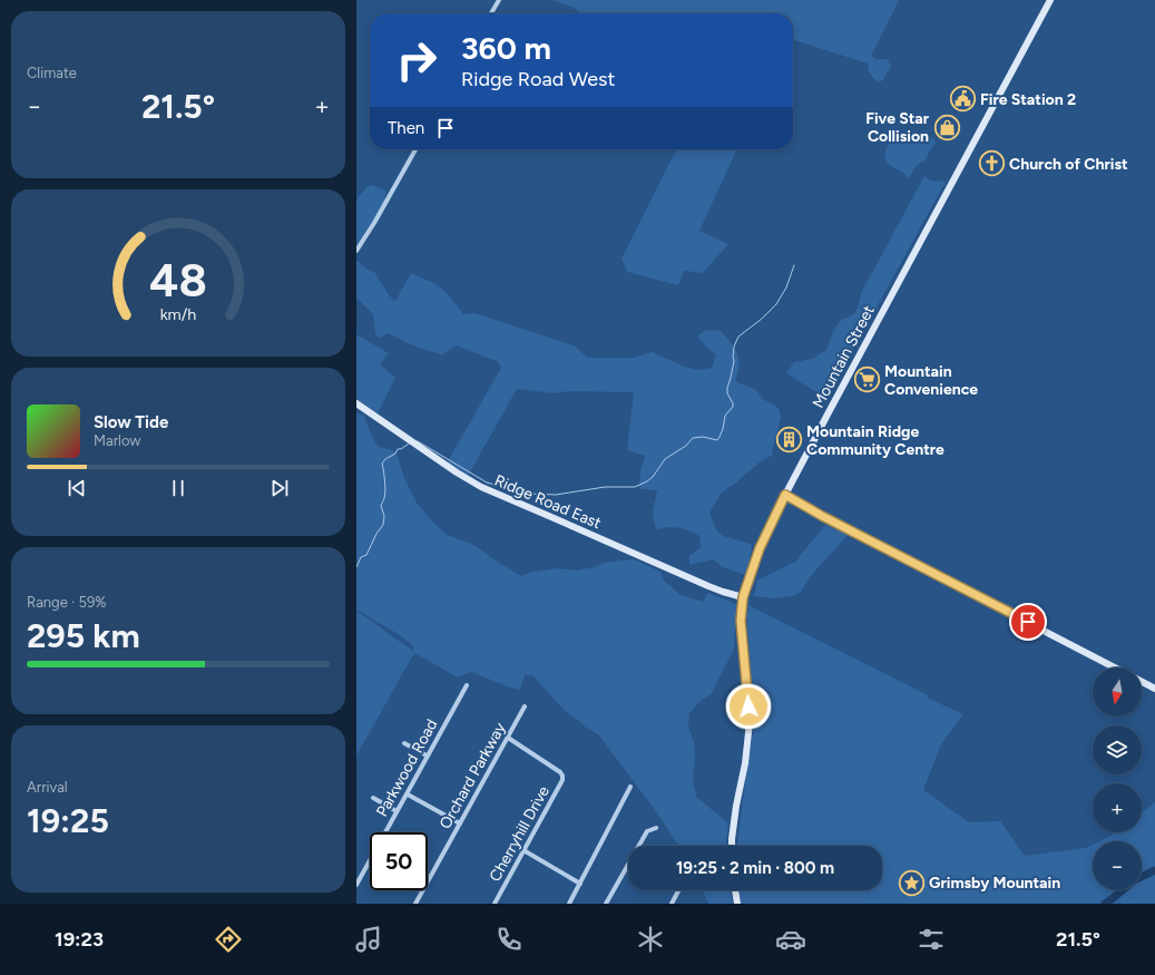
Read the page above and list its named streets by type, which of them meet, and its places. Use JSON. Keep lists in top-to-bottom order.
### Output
{
  "streets": {
    "main road": ["Mountain Street", "Ridge Road East"],
    "street": ["Parkwood Road", "Orchard Parkway", "Cherryhill Drive"]
  },
  "crossings": [
    ["Mountain Street", "Ridge Road East"],
    ["Orchard Parkway", "Cherryhill Drive"]
  ],
  "places": {
    "public building": ["Fire Station 2"],
    "shop": ["Five Star Collision"],
    "church": ["Church of Christ"],
    "supermarket": ["Mountain Convenience"],
    "building": ["Mountain Ridge Community Centre"],
    "place": ["Grimsby Mountain"]
  },
  "north": "bottom",
  "page": {
    "tile": [
      "Climate",
      ["Range · 59%", "295 km"],
      ["Arrival", "19:25"]
    ],
    "turn": ["360 m", "Ridge Road West"],
    "heat": ["−", "21.5°", "+"],
    "then": "Then",
    "song": ["Slow Tide", "Marlow"],
    "map_buttons": ["+", "−"],
    "limit": "50",
    "trip": "19:25 · 2 min · 800 m",
    "tabs": ["19:23", "21.5°"],
    "gauge": ["48", "km/h"]
  }
}
